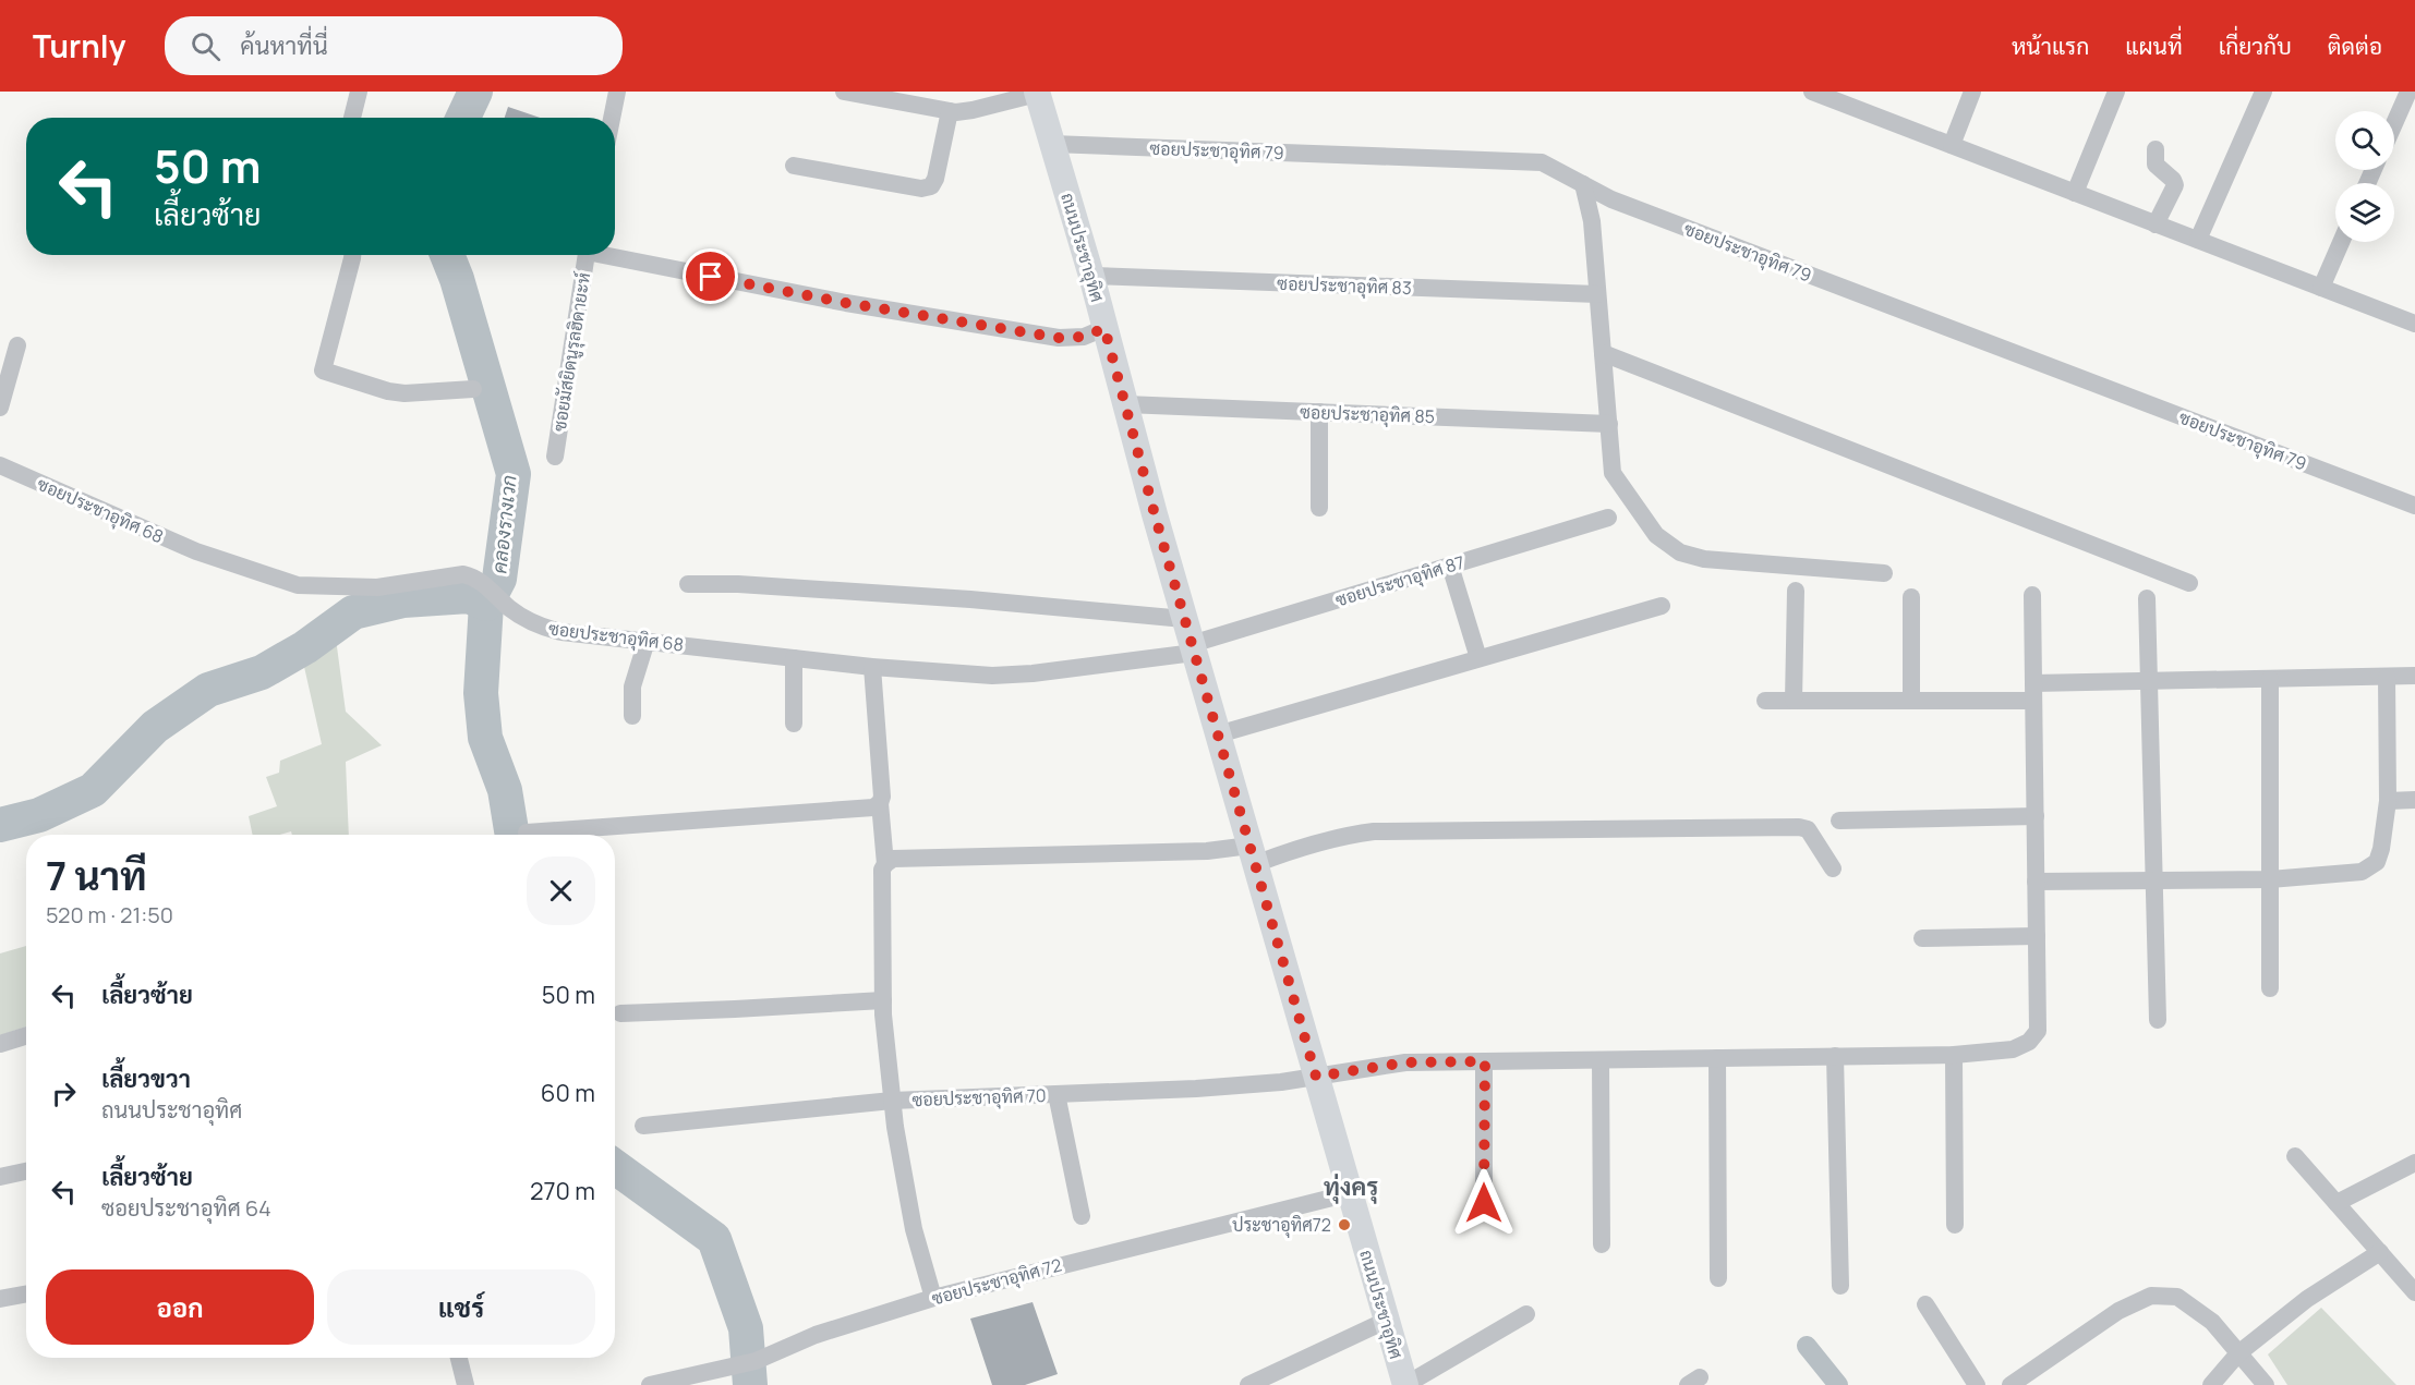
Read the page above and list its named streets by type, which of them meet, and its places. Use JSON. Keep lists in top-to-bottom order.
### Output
{
  "streets": {
    "main road": ["ถนนประชาอุทิศ"],
    "street": [
      "ซอยประชาอุทิศ 79",
      "ซอยประชาอุทิศ 83",
      "ซอยมัสยิดนูรุลฮิดายะห์",
      "ซอยประชาอุทิศ 85",
      "ซอยประชาอุทิศ 68",
      "ซอยประชาอุทิศ 87",
      "ซอยประชาอุทิศ 70",
      "ซอยประชาอุทิศ 72"
    ]
  },
  "crossings": [
    ["ซอยประชาอุทิศ 79", "ถนนประชาอุทิศ"],
    ["ถนนประชาอุทิศ", "ซอยประชาอุทิศ 83"],
    ["ถนนประชาอุทิศ", "ซอยประชาอุทิศ 85"],
    ["ถนนประชาอุทิศ", "ซอยประชาอุทิศ 68"],
    ["ถนนประชาอุทิศ", "ซอยประชาอุทิศ 87"],
    ["ถนนประชาอุทิศ", "ซอยประชาอุทิศ 70"],
    ["ถนนประชาอุทิศ", "ซอยประชาอุทิศ 72"],
    ["ซอยประชาอุทิศ 68", "ซอยประชาอุทิศ 87"]
  ],
  "districts": ["ทุ่งครุ"],
  "water": ["คลองรางเวก"],
  "places": ["ประชาอุทิศ72"],
  "page": {
    "header": "Turnly",
    "search": "ค้นหาที่นี่",
    "nav": [
      "หน้าแรก",
      "แผนที่",
      "เกี่ยวกับ",
      "ติดต่อ"
    ],
    "turn": ["50 m", "เลี้ยวซ้าย"],
    "heading": ["7 นาที", "520 m · 21:50"],
    "list": [
      {
        "name": "เลี้ยวซ้าย",
        "value": "50 m"
      },
      {
        "name": "เลี้ยวขวา",
        "note": "ถนนประชาอุทิศ",
        "value": "60 m"
      },
      {
        "name": "เลี้ยวซ้าย",
        "note": "ซอยประชาอุทิศ 64",
        "value": "270 m"
      }
    ],
    "buttons": ["ออก", "แชร์"]
  }
}
